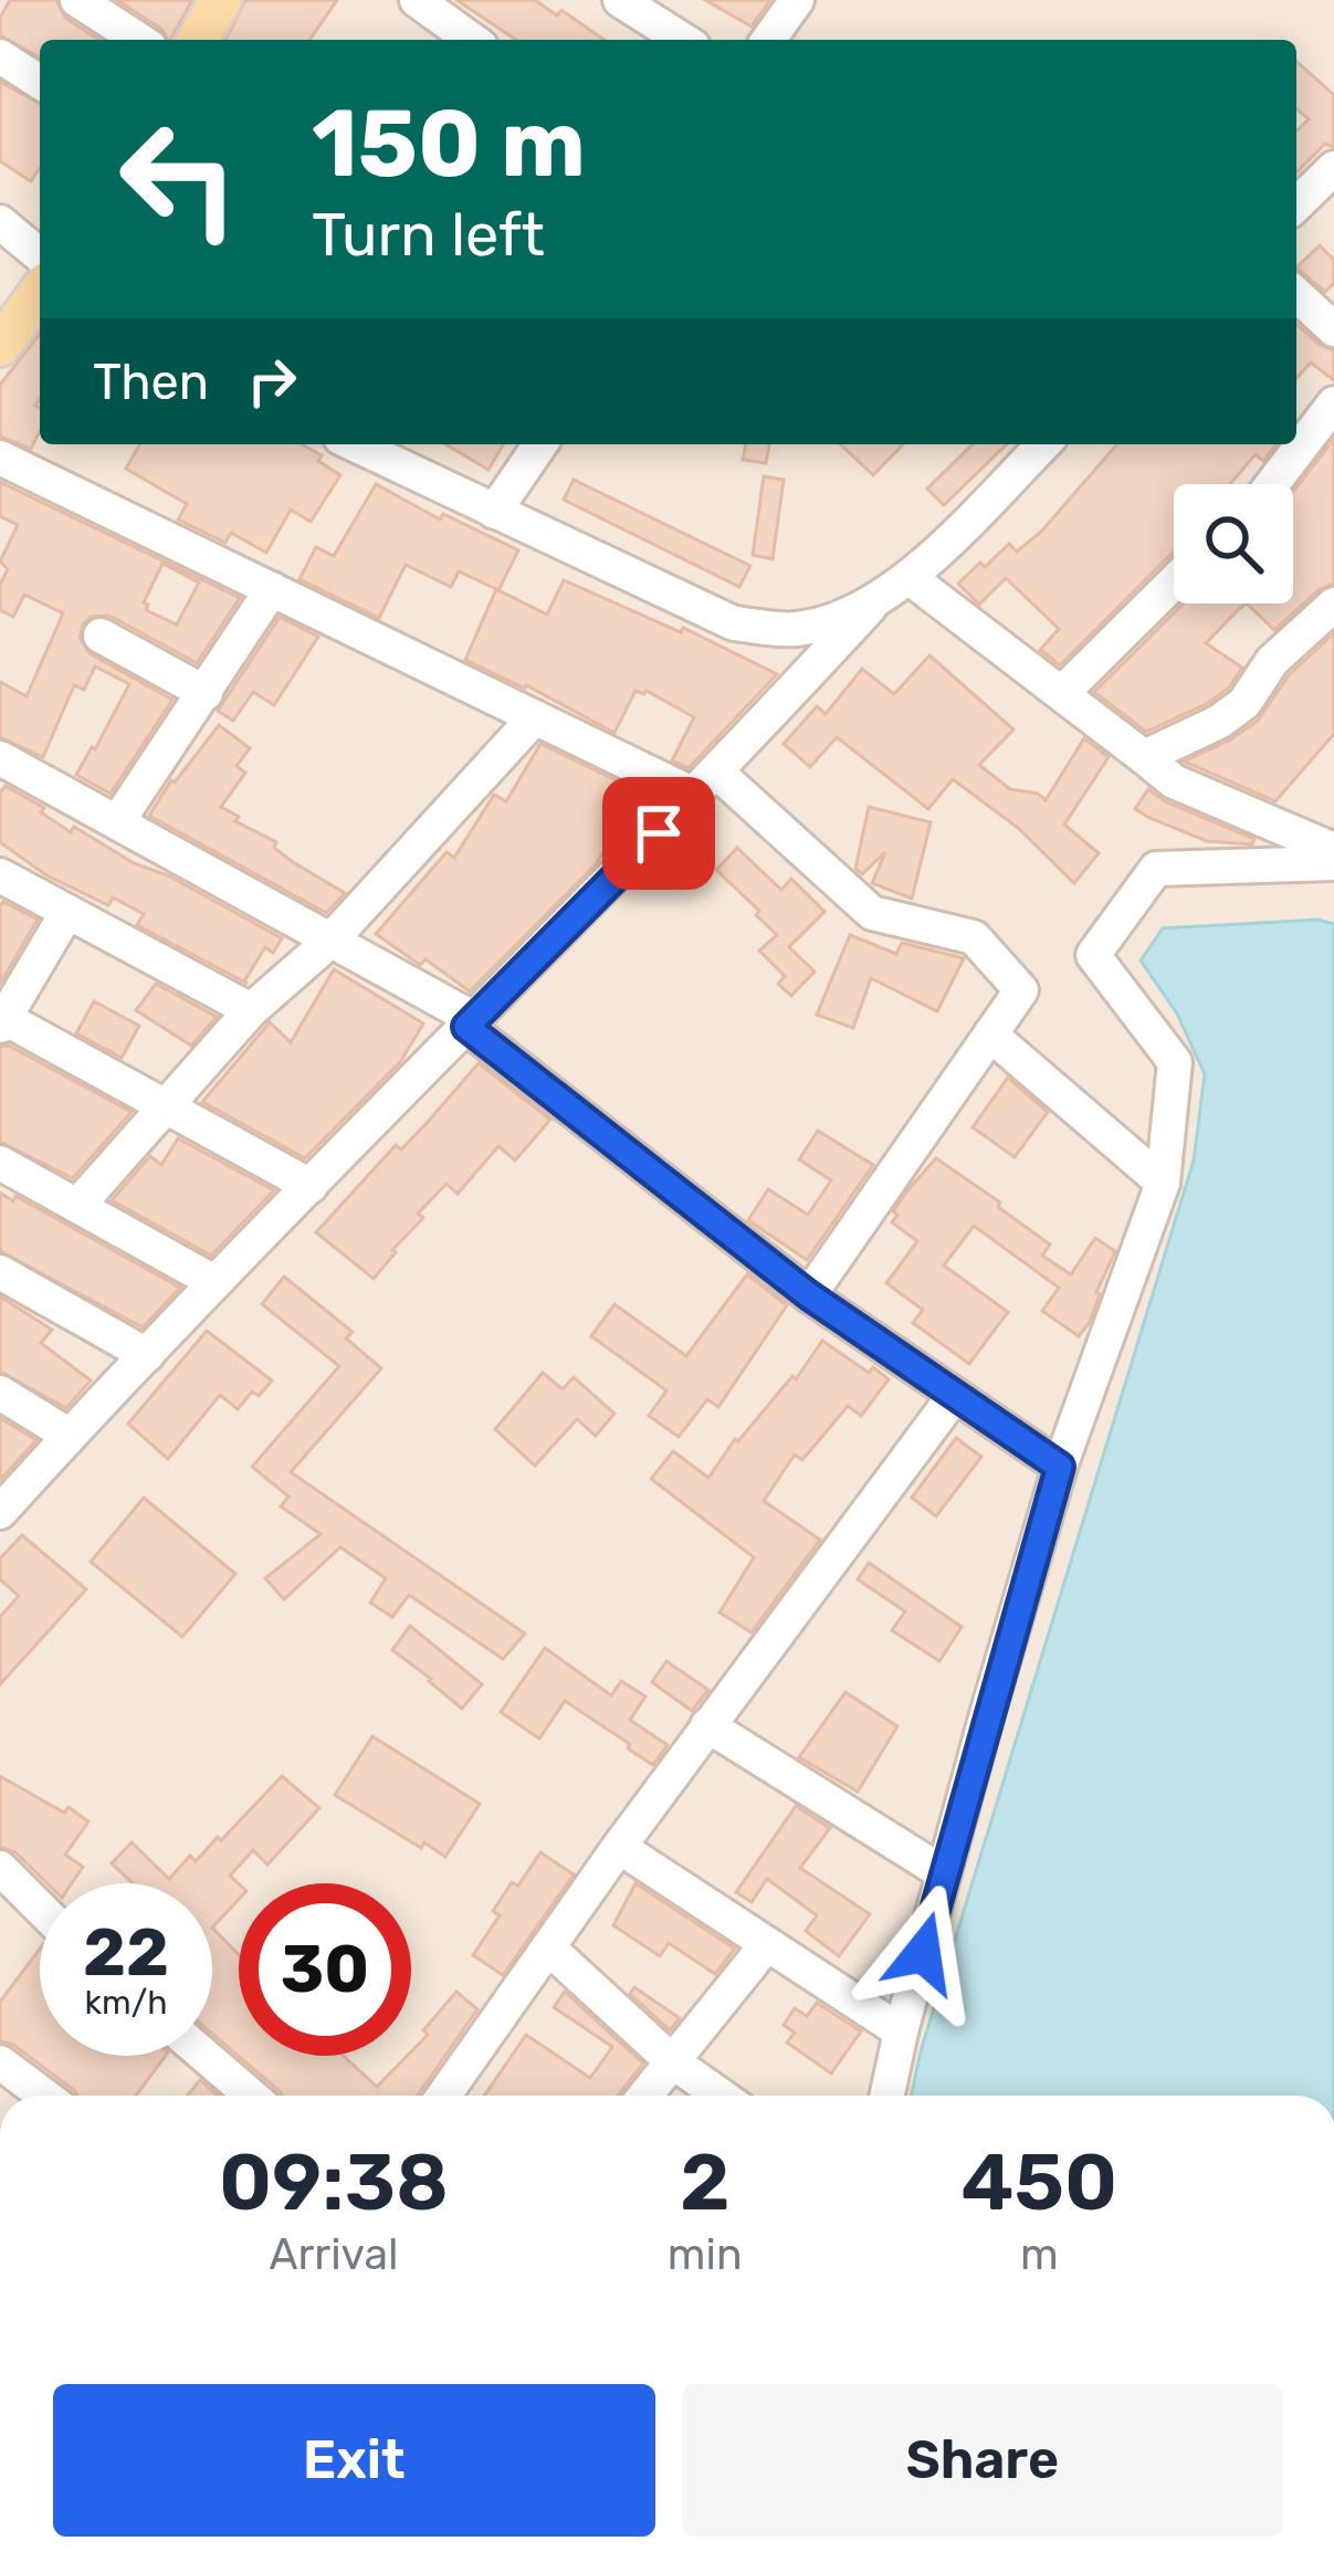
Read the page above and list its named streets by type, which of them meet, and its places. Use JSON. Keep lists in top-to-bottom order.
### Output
{
  "page": {
    "turn": ["150 m", "Turn left"],
    "then": "Then",
    "speed": "22 km/h",
    "limit": "30",
    "eta": [
      "09:38",
      "Arrival",
      "2",
      "min",
      "450",
      "m"
    ],
    "buttons": ["Exit", "Share"]
  }
}
